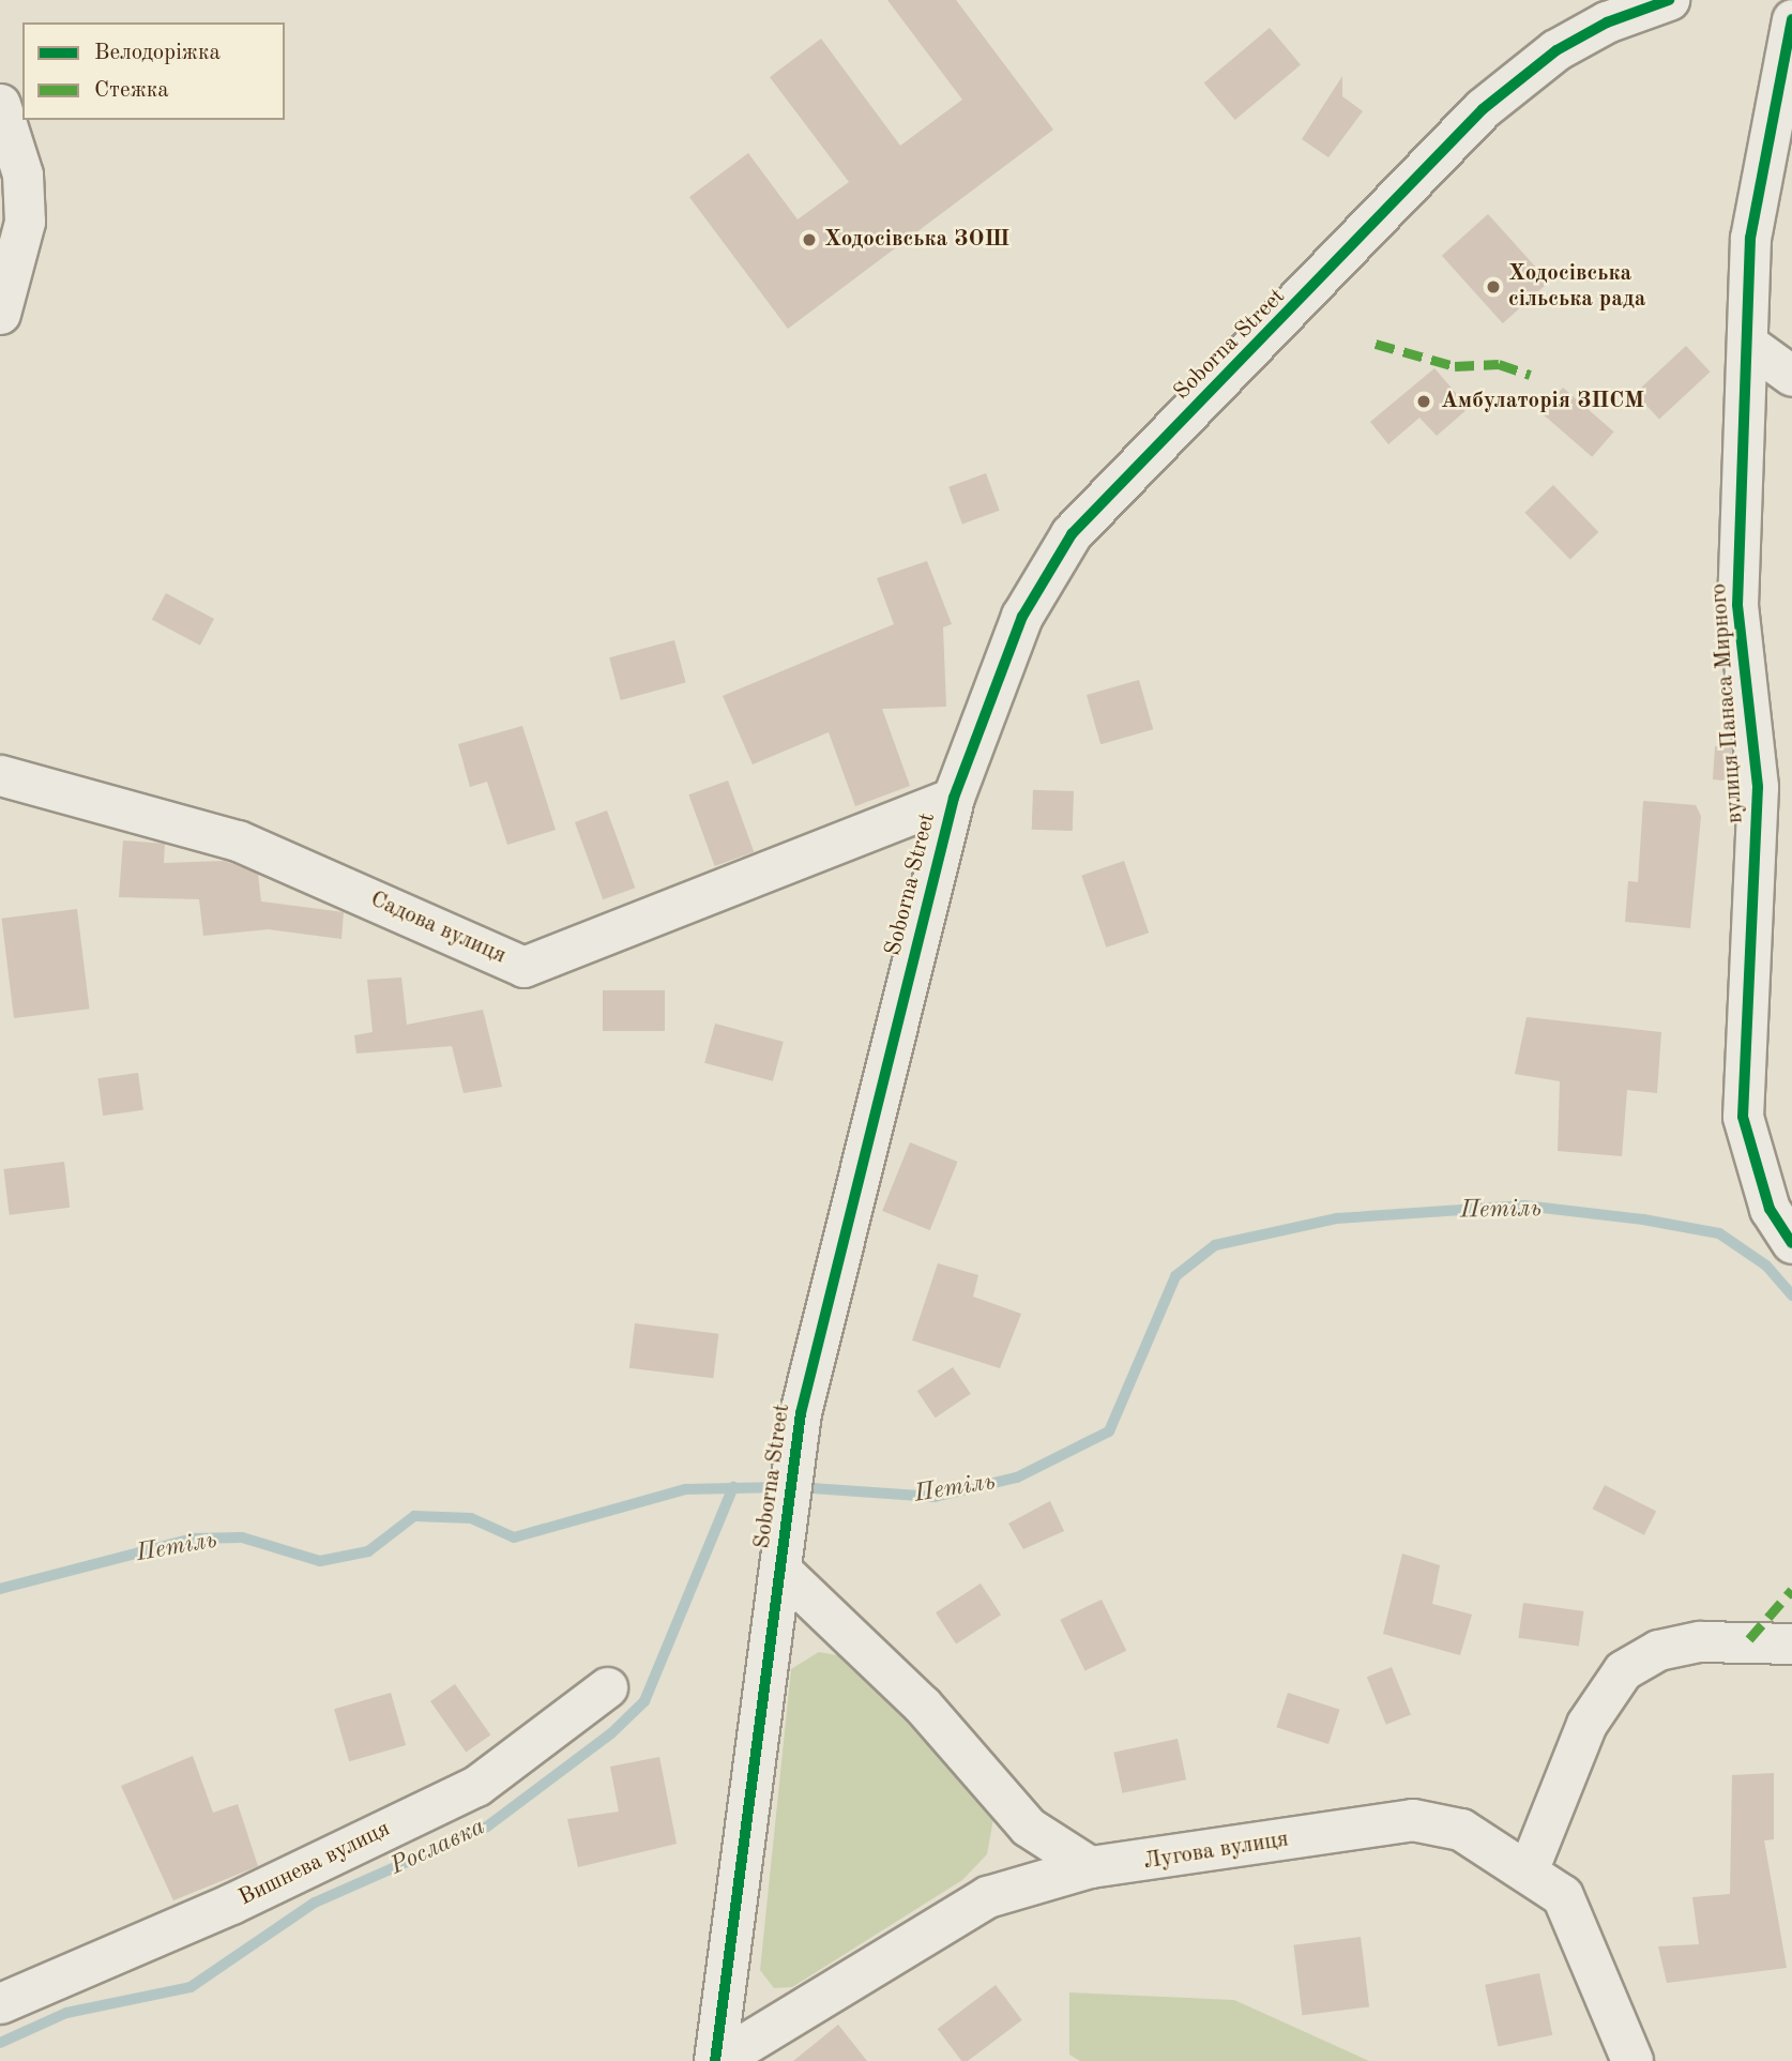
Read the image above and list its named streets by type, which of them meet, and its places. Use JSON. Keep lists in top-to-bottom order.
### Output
{
  "streets": {
    "street": [
      "Soborna Street",
      "вулиця Панаса Мирного",
      "Садова вулиця",
      "Лугова вулиця",
      "Вишнева вулиця"
    ]
  },
  "crossings": [
    ["Soborna Street", "Садова вулиця"],
    ["Soborna Street", "Лугова вулиця"]
  ],
  "water": ["Петіль", "Рославка"],
  "places": ["Ходосівська ЗОШ", "Ходосівська сільська рада", "Амбулаторія ЗПСМ"],
  "legend": ["Велодоріжка", "Стежка"]
}
